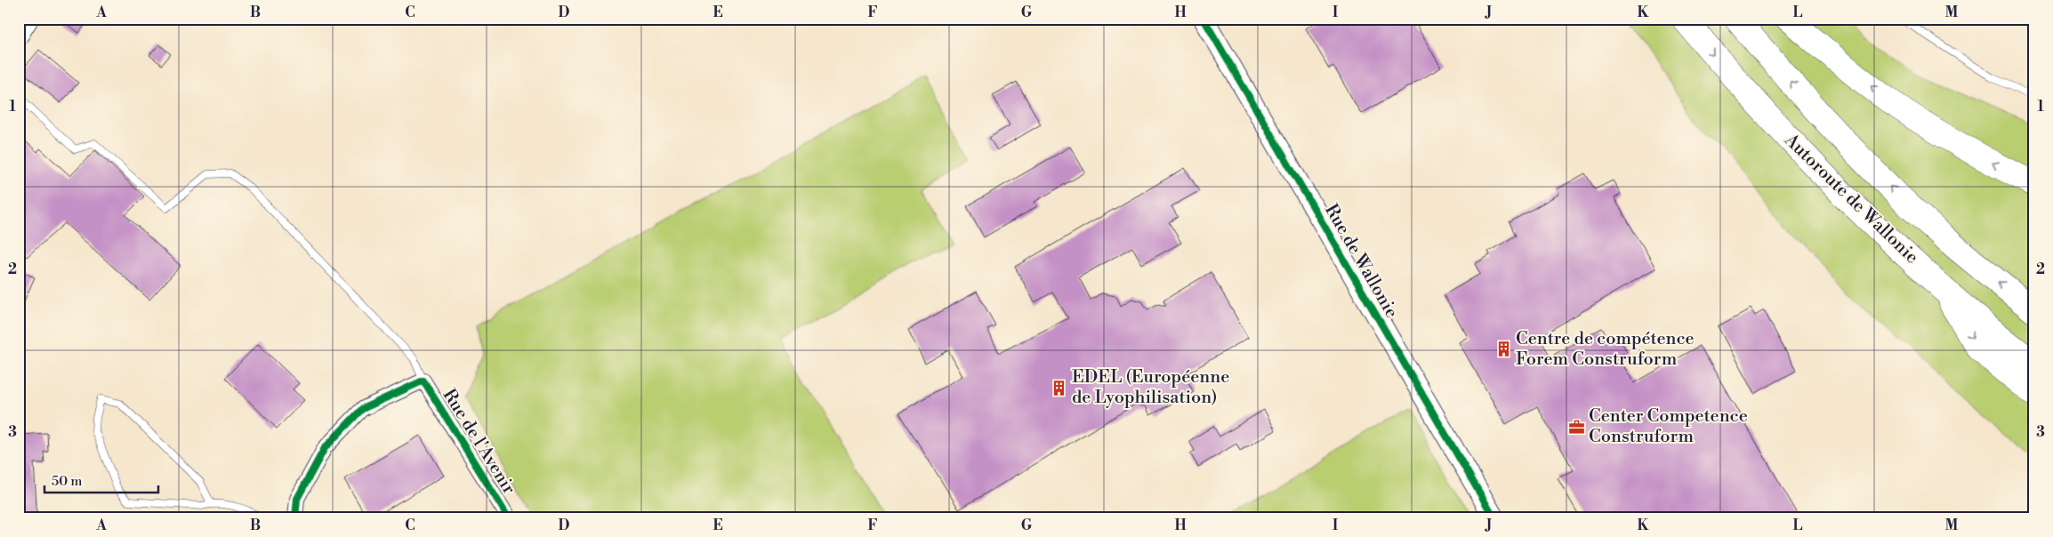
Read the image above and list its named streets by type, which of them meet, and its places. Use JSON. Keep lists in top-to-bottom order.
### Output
{
  "streets": {
    "highway": ["Autoroute de Wallonie"],
    "street": ["Rue de Wallonie", "Rue de l'Avenir"]
  },
  "places": {
    "building": ["Centre de compétence Forem Construform", "EDEL (Européenne de Lyophilisation)"],
    "office": ["Center Competence Construform"]
  },
  "scale_bar": "50 m",
  "grid": {
    "columns": [
      "A",
      "B",
      "C",
      "D",
      "E",
      "F",
      "G",
      "H",
      "I",
      "J",
      "K",
      "L",
      "M"
    ],
    "rows": ["1", "2", "3"]
  }
}
